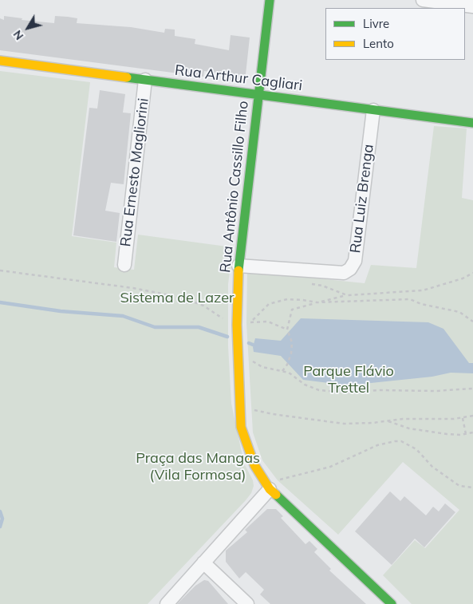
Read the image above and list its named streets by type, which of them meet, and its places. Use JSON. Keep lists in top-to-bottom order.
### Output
{
  "streets": {
    "street": [
      "Rua Arthur Cagliari",
      "Rua Ernesto Magliorini",
      "Rua Antônio Cassillo Filho",
      "Rua Luiz Brenga"
    ]
  },
  "crossings": [
    ["Rua Arthur Cagliari", "Rua Ernesto Magliorini"],
    ["Rua Arthur Cagliari", "Rua Antônio Cassillo Filho"],
    ["Rua Arthur Cagliari", "Rua Luiz Brenga"],
    ["Rua Antônio Cassillo Filho", "Rua Luiz Brenga"]
  ],
  "parks": ["Sistema de Lazer", "Parque Flávio Trettel", "Praça das Mangas (Vila Formosa)"],
  "legend": ["Livre", "Lento"],
  "north": "bottom left"
}
